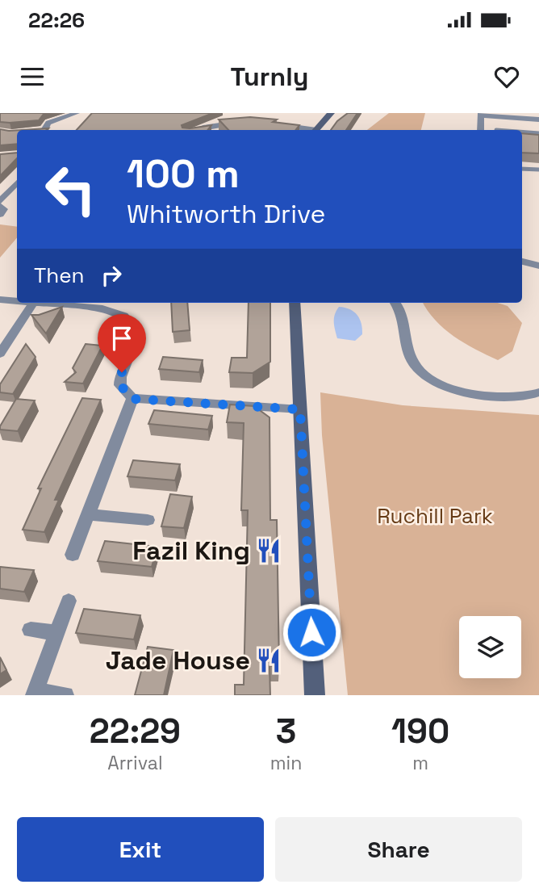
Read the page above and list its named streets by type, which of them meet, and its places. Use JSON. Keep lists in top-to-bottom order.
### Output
{
  "parks": ["Ruchill Park"],
  "places": {
    "restaurant": ["Fazil King", "Jade House"]
  },
  "page": {
    "status": "22:26",
    "header": "Turnly",
    "turn": ["100 m", "Whitworth Drive"],
    "then": "Then",
    "eta": [
      "22:29",
      "Arrival",
      "3",
      "min",
      "190",
      "m"
    ],
    "buttons": ["Exit", "Share"]
  }
}
